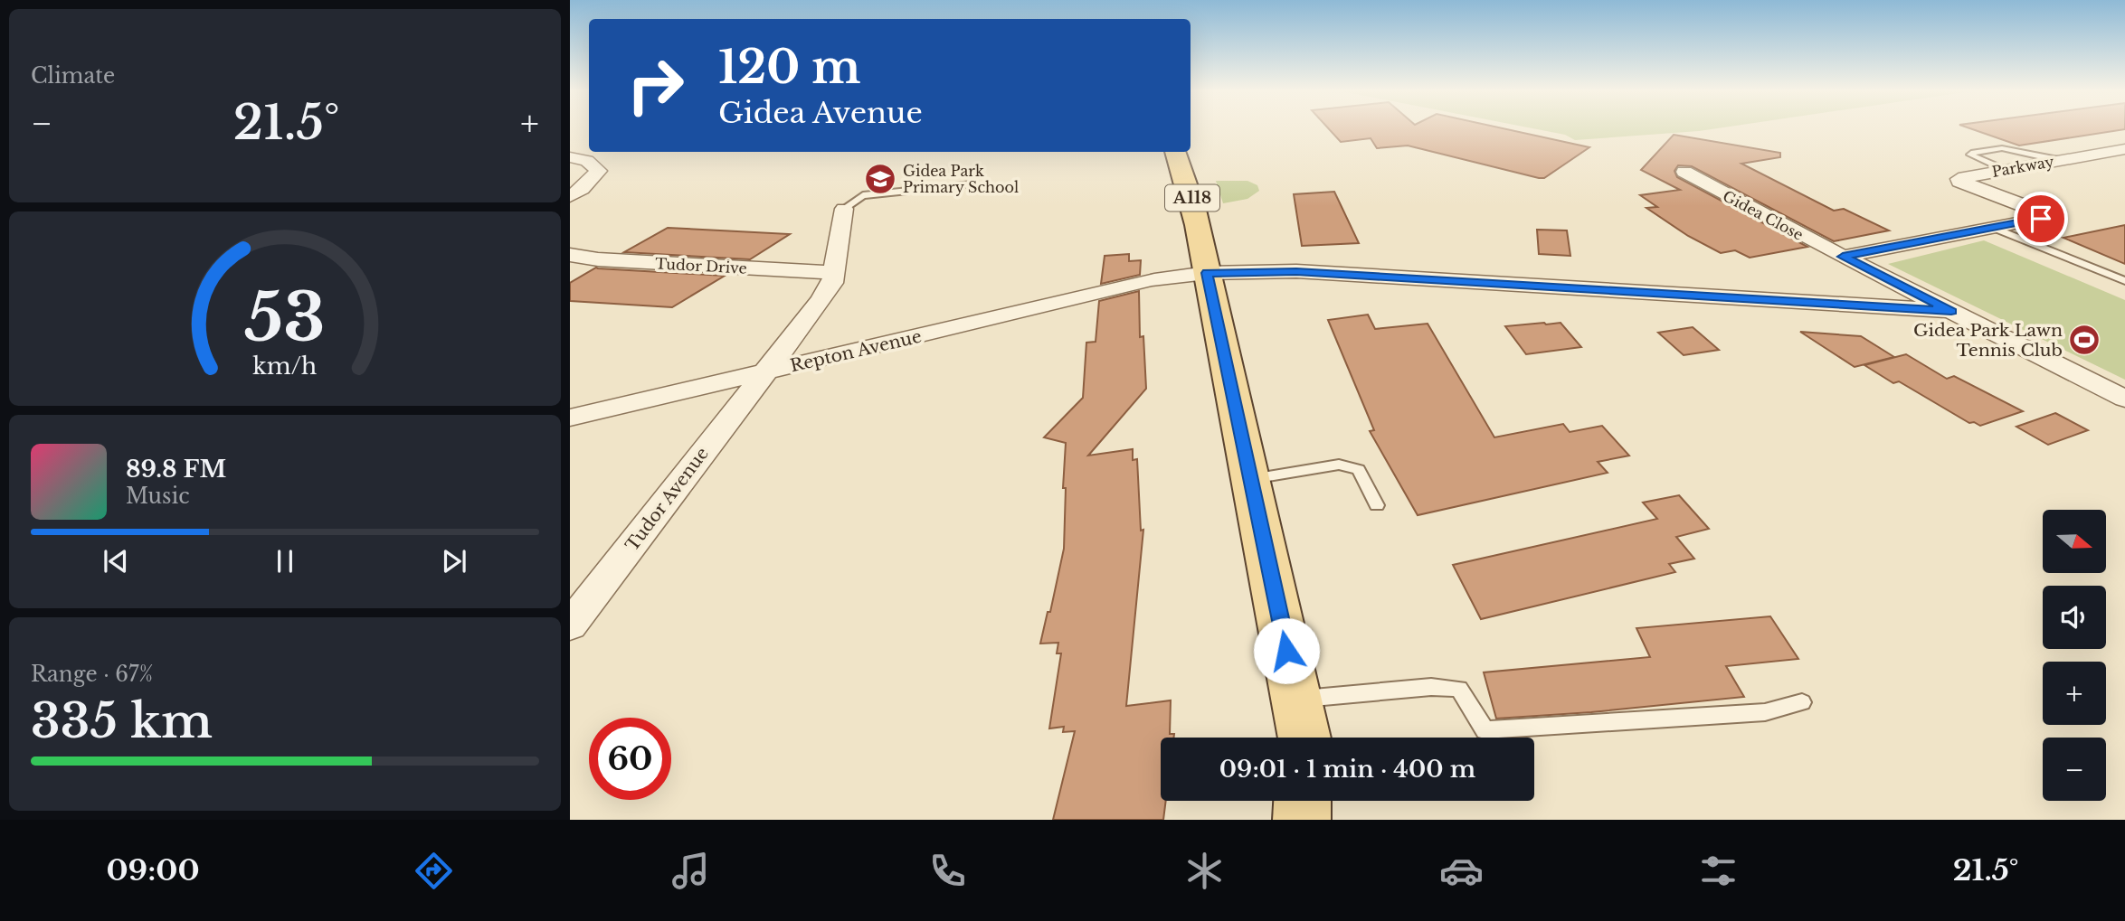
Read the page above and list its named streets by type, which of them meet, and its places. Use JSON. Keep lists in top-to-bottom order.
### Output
{
  "streets": {
    "main road": ["A118"],
    "street": [
      "Parkway",
      "Gidea Close",
      "Tudor Drive",
      "Repton Avenue",
      "Tudor Avenue"
    ]
  },
  "crossings": [
    ["A118", "Repton Avenue"],
    ["Gidea Close", "Repton Avenue"],
    ["Tudor Drive", "Tudor Avenue"],
    ["Repton Avenue", "Tudor Avenue"]
  ],
  "places": {
    "school or university": ["Gidea Park Primary School"],
    "sports": ["Gidea Park Lawn Tennis Club"]
  },
  "north": "right",
  "page": {
    "tile": [
      "Climate",
      ["Range · 67%", "335 km"]
    ],
    "turn": ["120 m", "Gidea Avenue"],
    "heat": ["−", "21.5°", "+"],
    "song": ["89.8 FM", "Music"],
    "map_buttons": ["+", "−"],
    "limit": "60",
    "trip": "09:01 · 1 min · 400 m",
    "tabs": ["09:00", "21.5°"],
    "gauge": ["53", "km/h"]
  }
}
